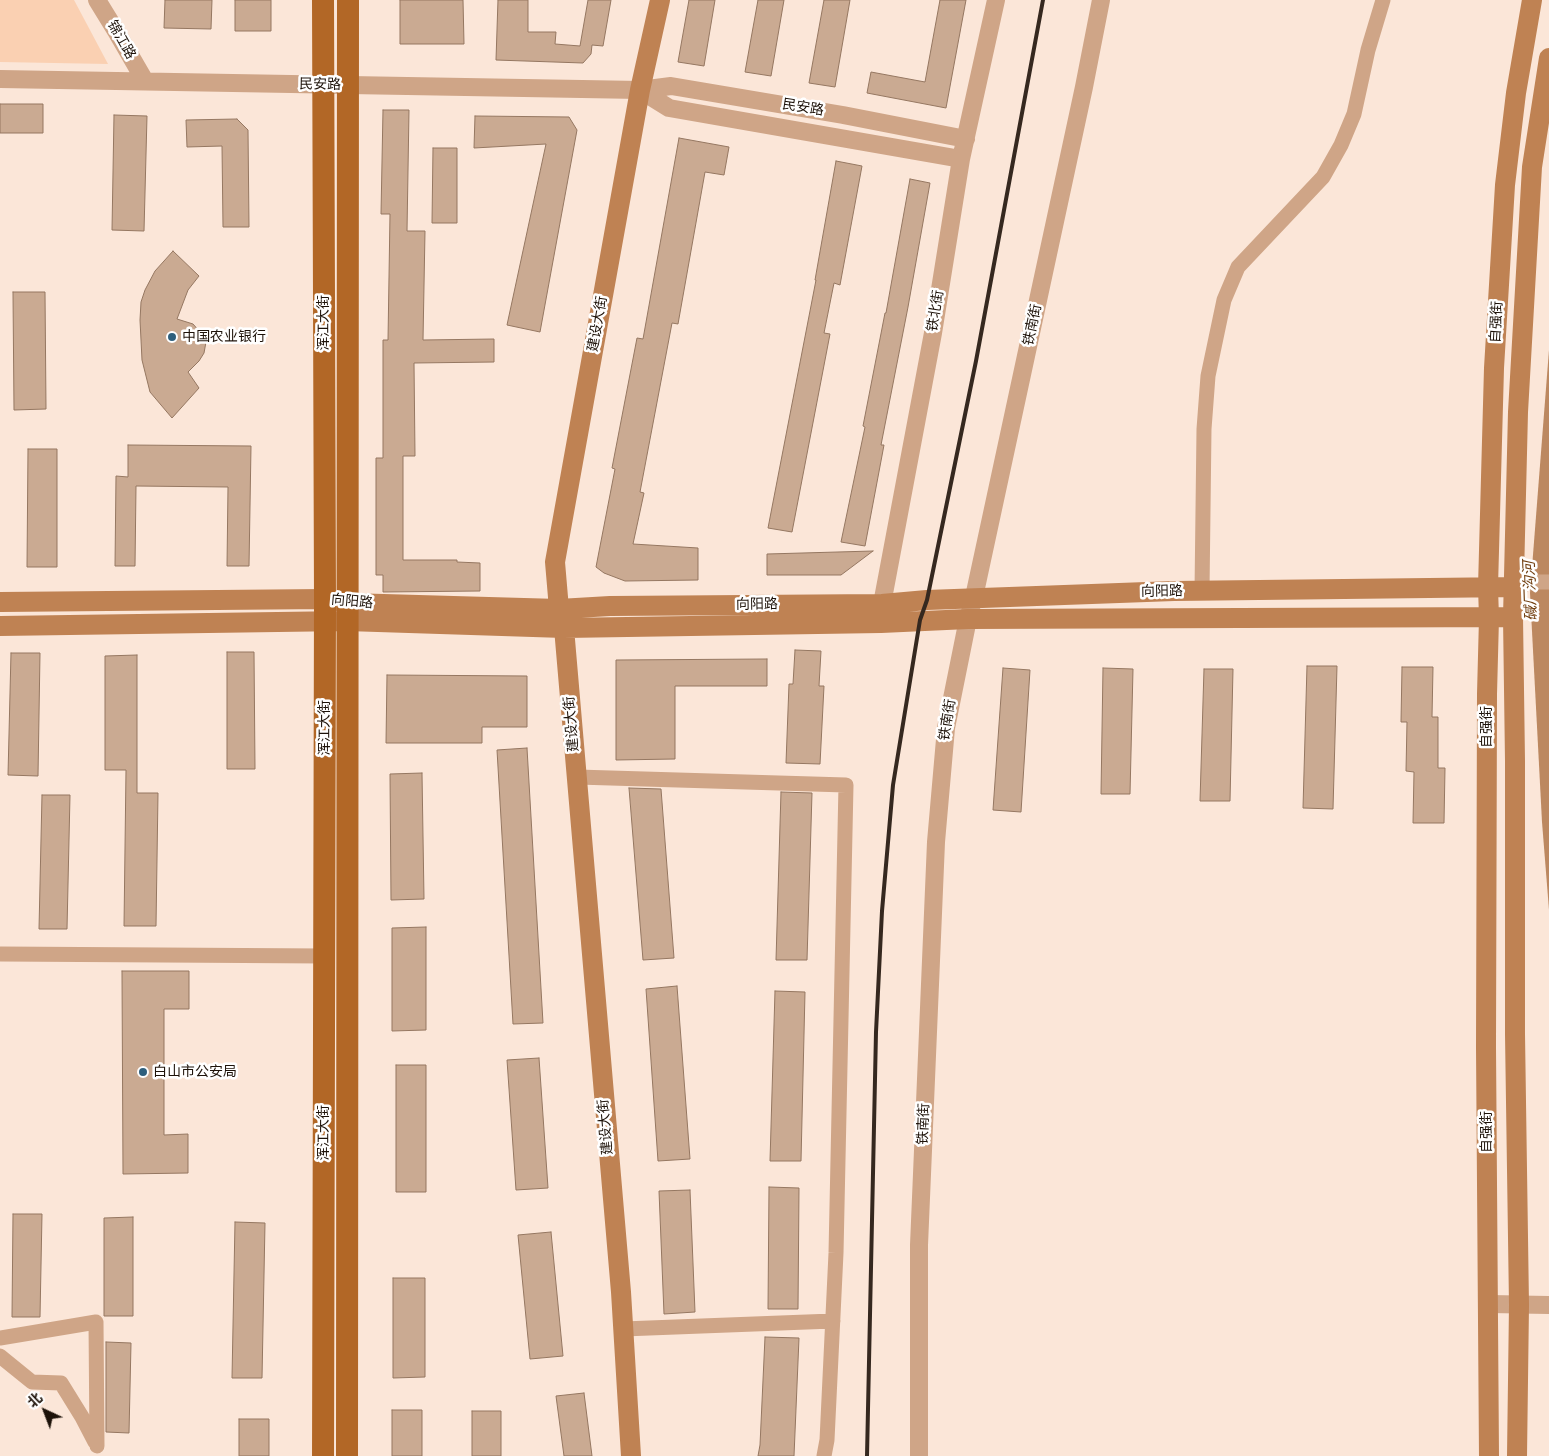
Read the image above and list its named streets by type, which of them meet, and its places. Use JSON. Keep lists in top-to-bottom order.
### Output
{
  "streets": {
    "main road": [
      "自强街",
      "浑江大街",
      "建设大街",
      "向阳路"
    ],
    "street": [
      "锦江路",
      "民安路",
      "铁北街",
      "铁南街"
    ]
  },
  "crossings": [
    ["锦江路", "民安路"],
    ["民安路", "铁北街"],
    ["民安路", "浑江大街"],
    ["民安路", "建设大街"],
    ["铁北街", "向阳路"],
    ["自强街", "向阳路"],
    ["浑江大街", "向阳路"],
    ["建设大街", "向阳路"],
    ["铁南街", "向阳路"]
  ],
  "water": ["碱厂沟河"],
  "places": ["中国农业银行", "白山市公安局"],
  "north": "top left"
}
